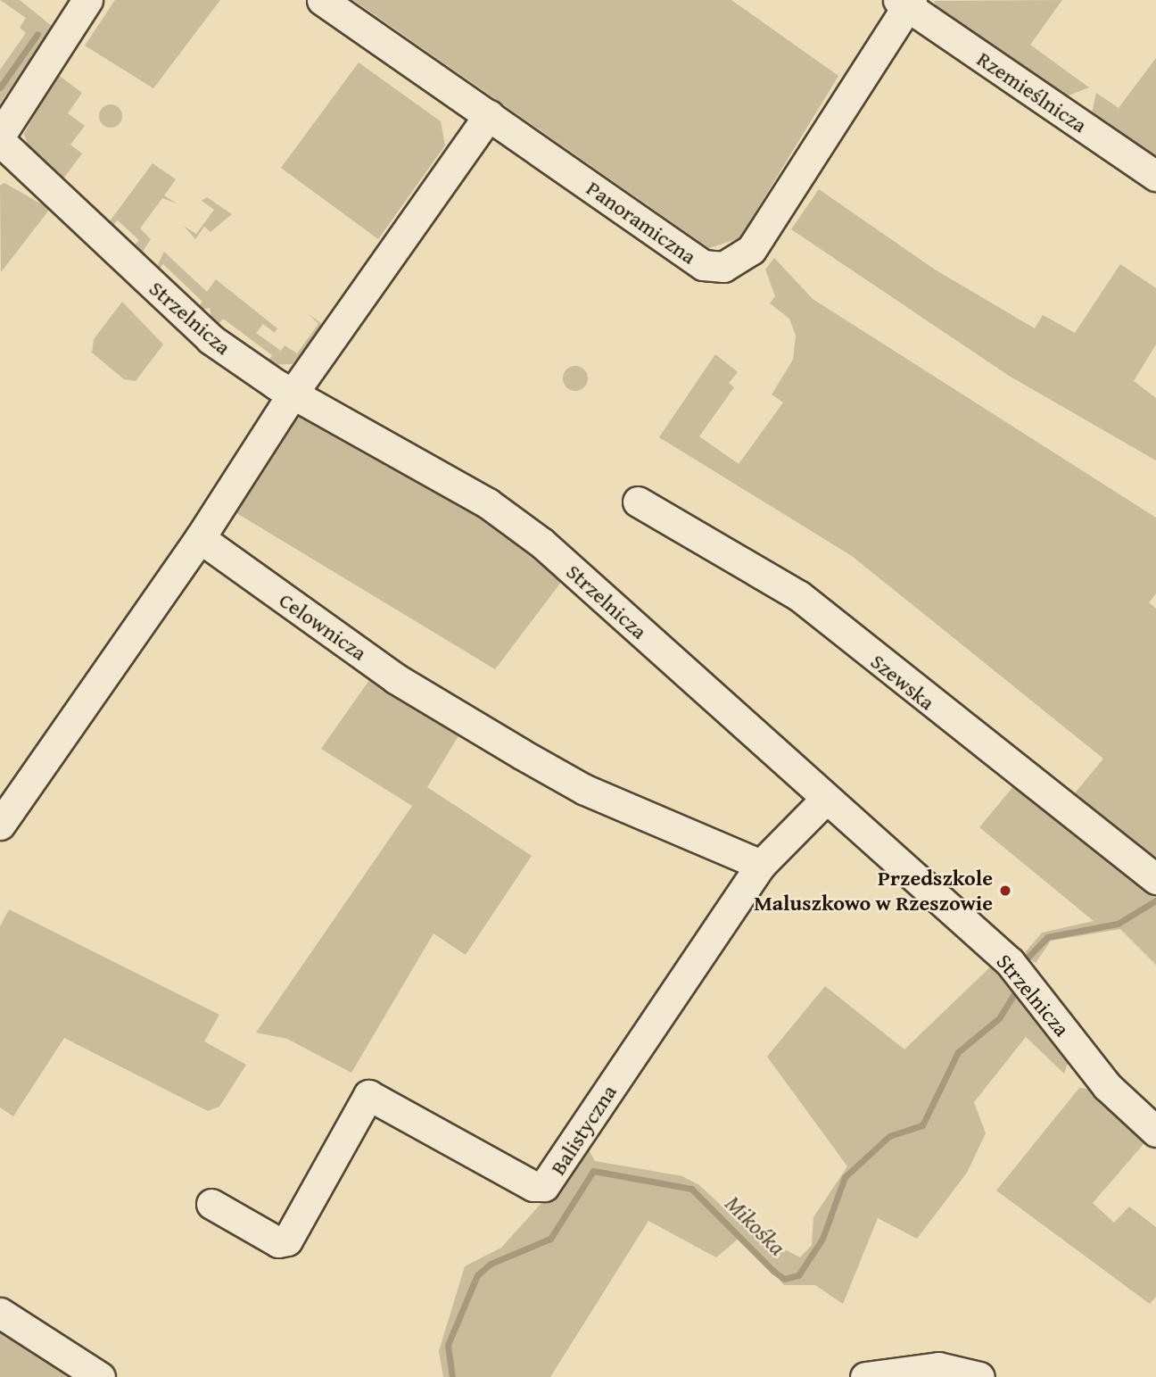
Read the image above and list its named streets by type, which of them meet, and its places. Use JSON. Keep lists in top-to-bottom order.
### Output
{
  "streets": {
    "street": [
      "Rzemieślnicza",
      "Panoramiczna",
      "Strzelnicza",
      "Celownicza",
      "Szewska",
      "Balistyczna"
    ]
  },
  "crossings": [
    ["Rzemieślnicza", "Panoramiczna"],
    ["Strzelnicza", "Balistyczna"],
    ["Celownicza", "Balistyczna"]
  ],
  "water": ["Mikośka"],
  "places": ["Przedszkole Maluszkowo w Rzeszowie"]
}
